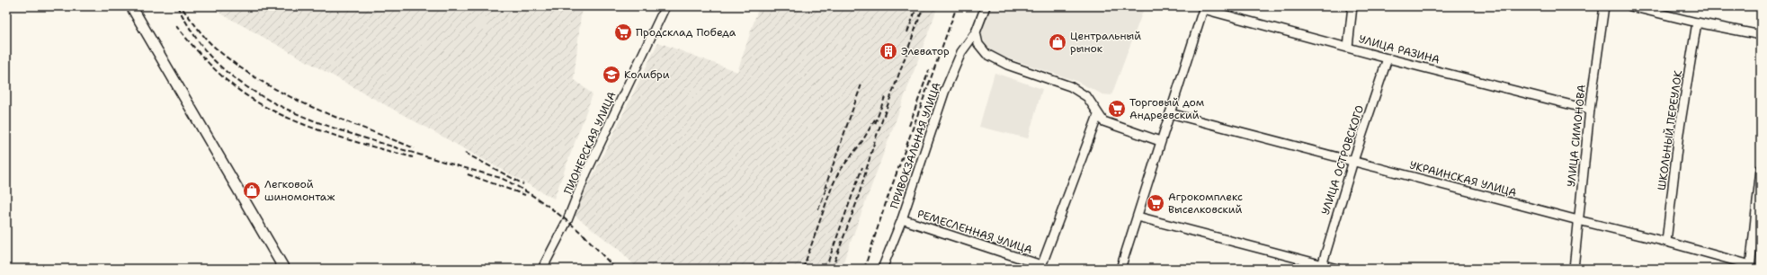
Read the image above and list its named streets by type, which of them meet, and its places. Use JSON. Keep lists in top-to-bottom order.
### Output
{
  "streets": {
    "street": [
      "УЛИЦА РАЗИНА",
      "ШКОЛЬНЫЙ ПЕРЕУЛОК",
      "УЛИЦА СИМОНОВА",
      "ПИОНЕРСКАЯ УЛИЦА",
      "ПРИВОКЗАЛЬНАЯ УЛИЦА",
      "УЛИЦА ОСТРОВСКОГО",
      "УКРАИНСКАЯ УЛИЦА",
      "РЕМЕСЛЕННАЯ УЛИЦА"
    ]
  },
  "crossings": [
    ["УЛИЦА РАЗИНА", "УЛИЦА СИМОНОВА"],
    ["УЛИЦА РАЗИНА", "УЛИЦА ОСТРОВСКОГО"],
    ["ШКОЛЬНЫЙ ПЕРЕУЛОК", "УКРАИНСКАЯ УЛИЦА"],
    ["УЛИЦА СИМОНОВА", "УКРАИНСКАЯ УЛИЦА"],
    ["ПРИВОКЗАЛЬНАЯ УЛИЦА", "РЕМЕСЛЕННАЯ УЛИЦА"],
    ["УЛИЦА ОСТРОВСКОГО", "УКРАИНСКАЯ УЛИЦА"]
  ],
  "places": {
    "supermarket": ["Продсклад Победа", "Торговый дом Андреевский", "Агрокомплекс Выселковский"],
    "shop": ["Центральный рынок", "Легковой шиномонтаж"],
    "building": ["Элеватор"],
    "school or university": ["Колибри"]
  }
}
